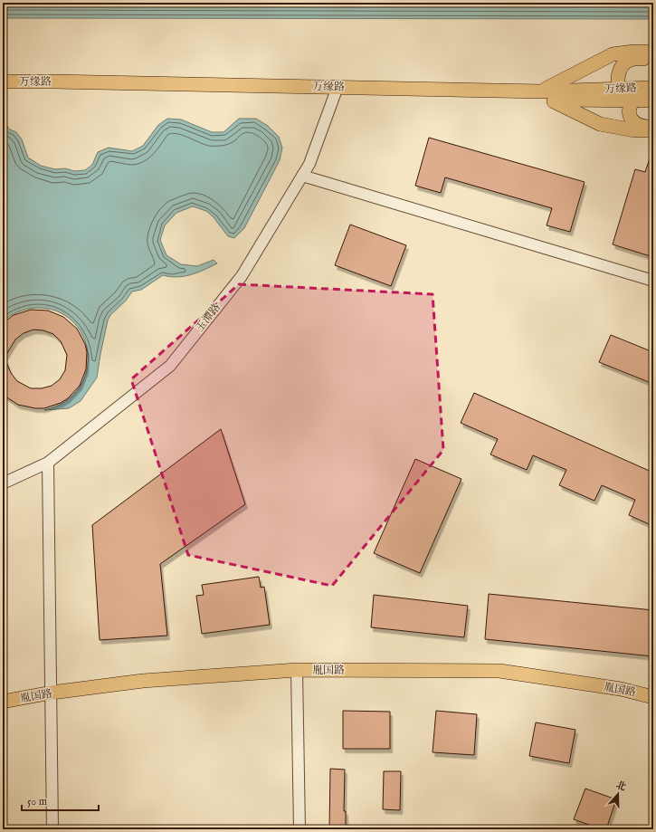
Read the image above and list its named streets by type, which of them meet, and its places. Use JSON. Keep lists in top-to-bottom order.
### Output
{
  "streets": {
    "main road": ["万缘路", "胤国路"],
    "street": ["玉潭路"]
  },
  "crossings": [
    ["万缘路", "玉潭路"]
  ],
  "scale_bar": "50 m",
  "north": "top"
}
